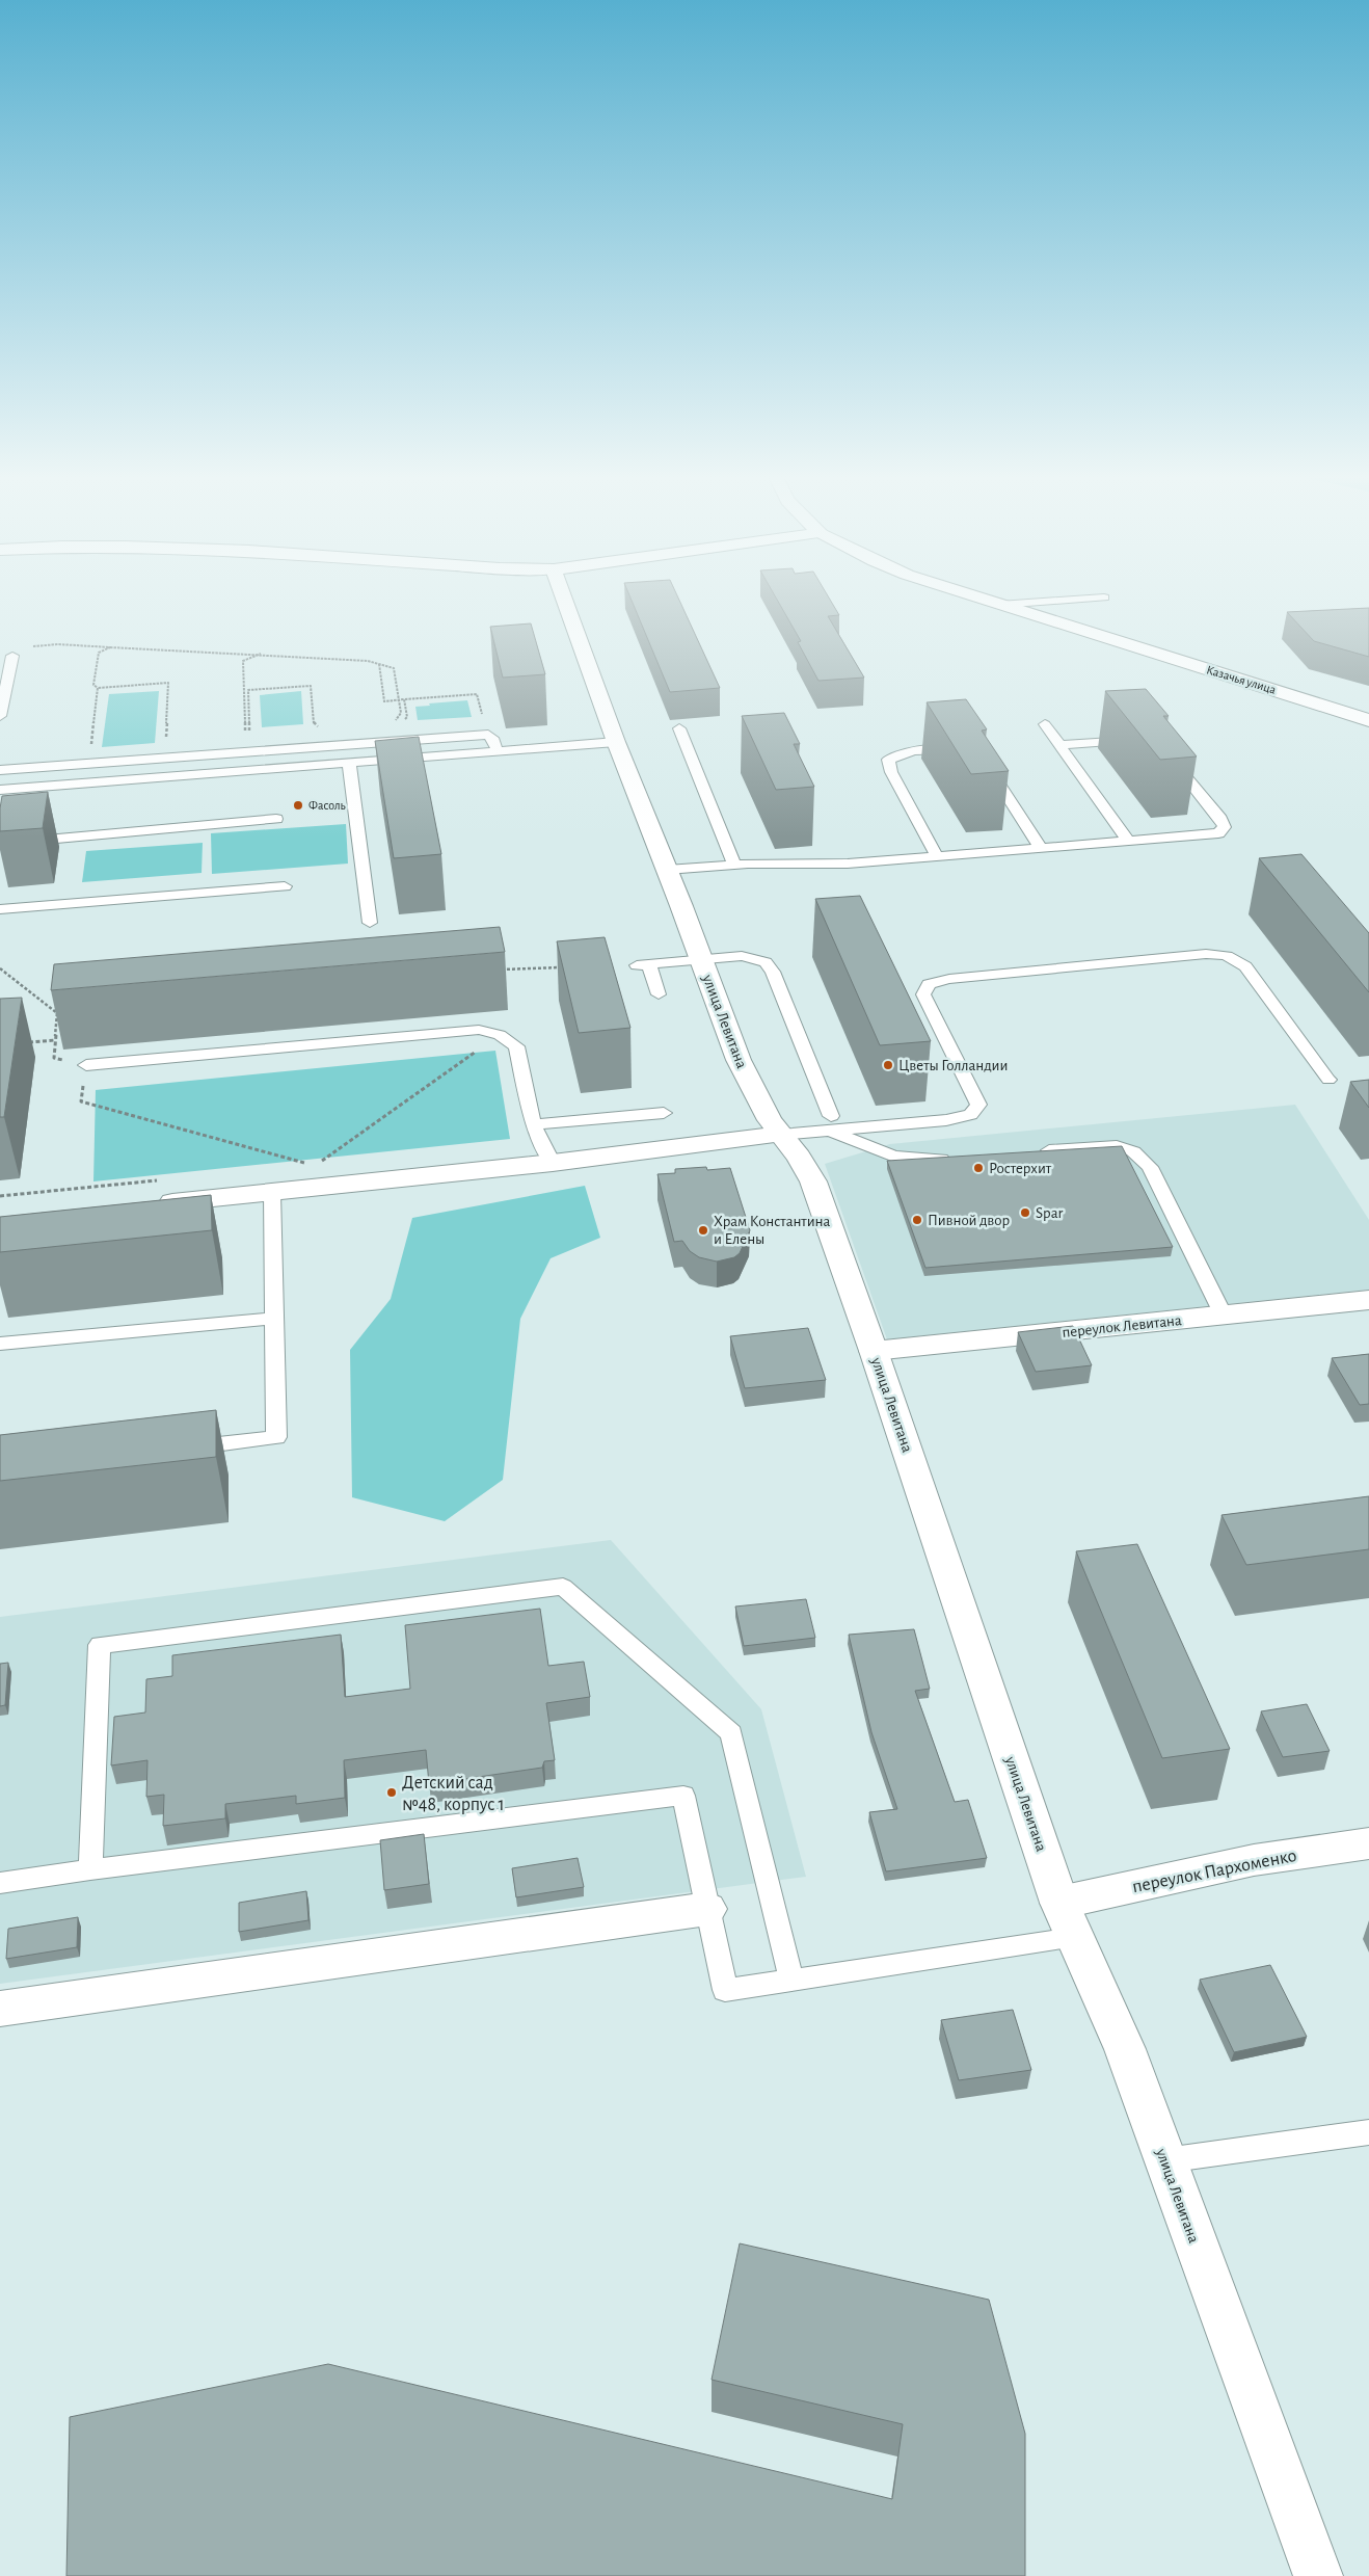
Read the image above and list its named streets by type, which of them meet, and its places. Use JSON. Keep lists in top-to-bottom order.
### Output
{
  "streets": {
    "street": [
      "Казачья улица",
      "улица Левитана",
      "переулок Левитана",
      "переулок Пархоменко"
    ]
  },
  "crossings": [
    ["улица Левитана", "переулок Левитана"],
    ["улица Левитана", "переулок Пархоменко"]
  ],
  "places": [
    "Фасоль",
    "Цветы Голландии",
    "Ростерхит",
    "Spar",
    "Пивной двор",
    "Храм Константина и Елены",
    "Детский сад №48, корпус 1"
  ]
}
